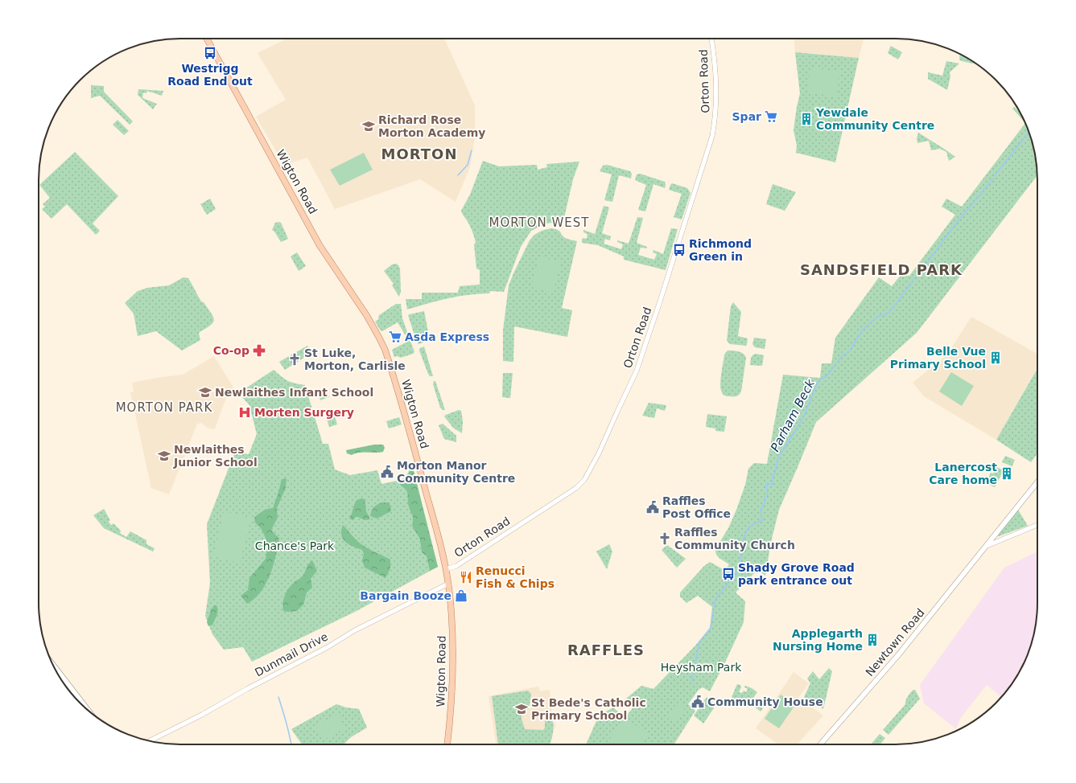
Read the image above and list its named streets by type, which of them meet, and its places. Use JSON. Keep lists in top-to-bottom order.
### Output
{
  "streets": {
    "main road": ["Wigton Road", "Newtown Road"],
    "street": ["Orton Road", "Dunmail Drive"]
  },
  "crossings": [
    ["Orton Road", "Wigton Road"],
    ["Wigton Road", "Dunmail Drive"]
  ],
  "districts": [
    "MORTON",
    "MORTON WEST",
    "SANDSFIELD PARK",
    "MORTON PARK",
    "RAFFLES"
  ],
  "water": ["Parham Beck"],
  "parks": ["Chance's Park", "Heysham Park"],
  "places": {
    "bus stop": ["Westrigg Road End out", "Richmond Green in", "Shady Grove Road park entrance out"],
    "supermarket": ["Spar", "Asda Express"],
    "building": [
      "Yewdale Community Centre",
      "Belle Vue Primary School",
      "Lanercost Care home",
      "Applegarth Nursing Home"
    ],
    "school or university": [
      "Richard Rose Morton Academy",
      "Newlaithes Infant School",
      "Newlaithes Junior School",
      "St Bede's Catholic Primary School"
    ],
    "pharmacy": ["Co-op"],
    "church": ["St Luke, Morton, Carlisle", "Raffles Community Church"],
    "hospital": ["Morten Surgery"],
    "public building": ["Morton Manor Community Centre", "Raffles Post Office", "Community House"],
    "restaurant": ["Renucci Fish & Chips"],
    "shop": ["Bargain Booze"]
  }
}
